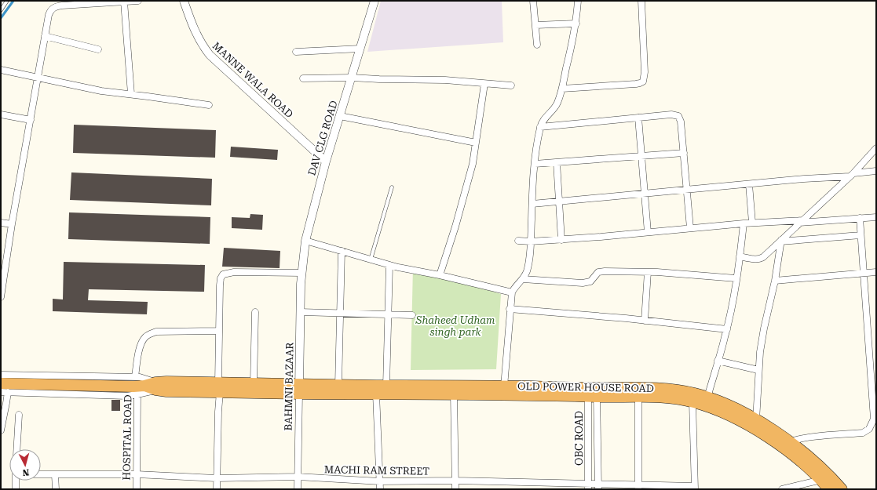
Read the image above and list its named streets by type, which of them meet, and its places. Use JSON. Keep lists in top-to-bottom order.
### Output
{
  "streets": {
    "highway": ["OLD POWER HOUSE ROAD"],
    "street": [
      "MANNE WALA ROAD",
      "DAV CLG ROAD",
      "BAHMNI BAZAAR",
      "HOSPITAL ROAD",
      "OBC ROAD",
      "MACHI RAM STREET"
    ]
  },
  "crossings": [
    ["MANNE WALA ROAD", "DAV CLG ROAD"],
    ["DAV CLG ROAD", "BAHMNI BAZAAR"],
    ["BAHMNI BAZAAR", "OLD POWER HOUSE ROAD"],
    ["BAHMNI BAZAAR", "MACHI RAM STREET"],
    ["OLD POWER HOUSE ROAD", "OBC ROAD"],
    ["HOSPITAL ROAD", "MACHI RAM STREET"],
    ["OBC ROAD", "MACHI RAM STREET"]
  ],
  "parks": ["Shaheed Udham singh park"],
  "north": "bottom"
}
